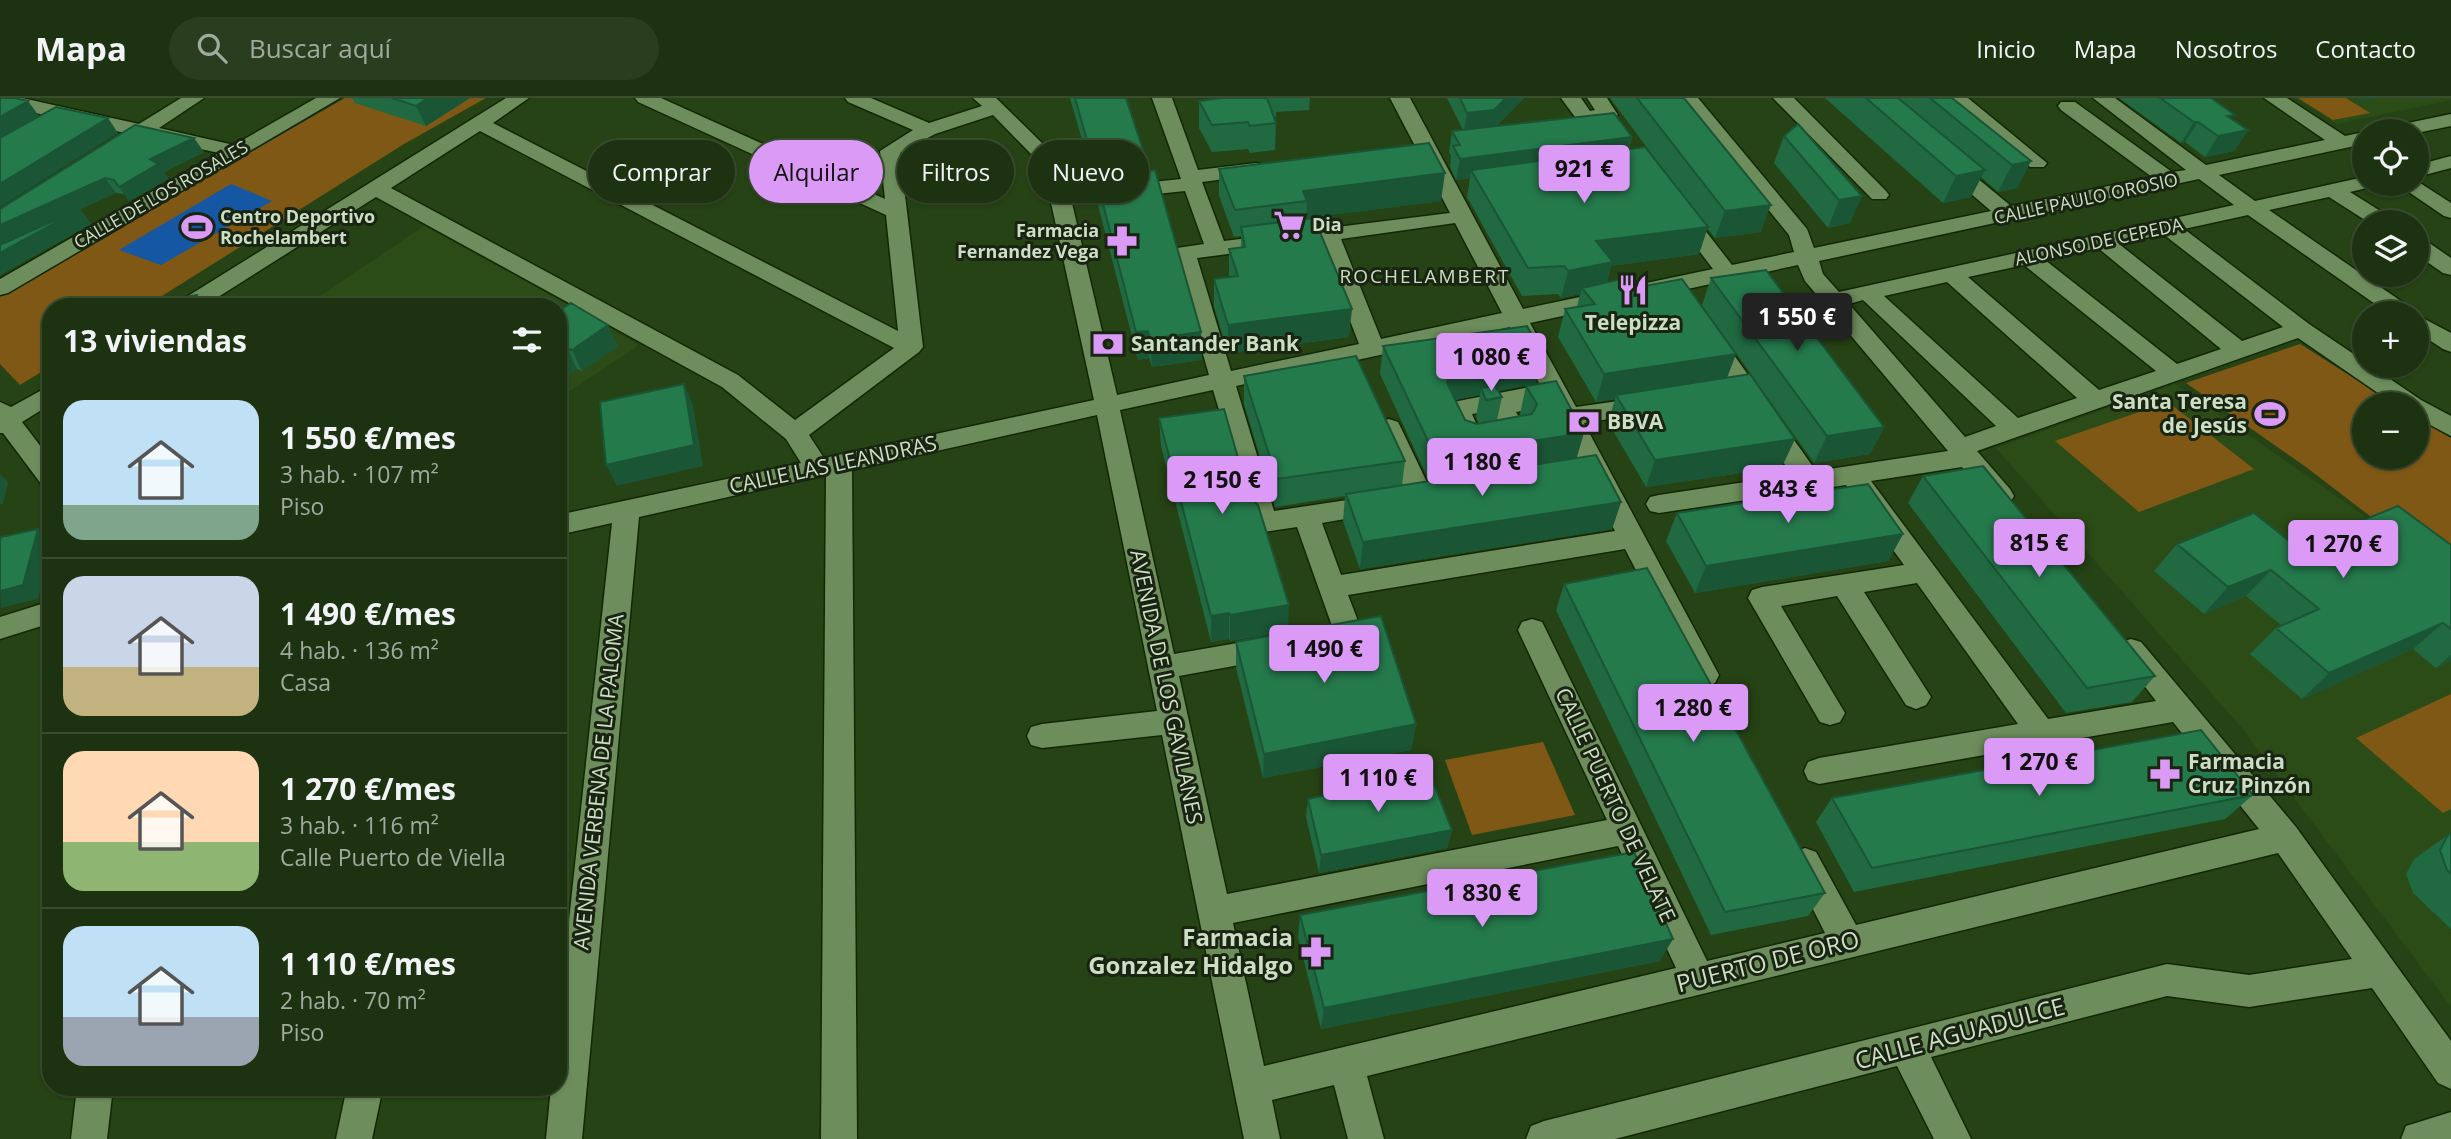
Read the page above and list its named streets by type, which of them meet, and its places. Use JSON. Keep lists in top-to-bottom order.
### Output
{
  "streets": {
    "street": [
      "CALLE DE LOS ROSALES",
      "CALLE PAULO OROSIO",
      "ALONSO DE CEPEDA",
      "CALLE LAS LEANDRAS",
      "AVENIDA DE LOS GAVILANES",
      "AVENIDA VERBENA DE LA PALOMA",
      "CALLE PUERTO DE VELATE",
      "PUERTO DE ORO",
      "CALLE AGUADULCE"
    ]
  },
  "crossings": [
    ["CALLE PAULO OROSIO", "CALLE LAS LEANDRAS"],
    ["CALLE LAS LEANDRAS", "AVENIDA DE LOS GAVILANES"],
    ["CALLE LAS LEANDRAS", "AVENIDA VERBENA DE LA PALOMA"],
    ["AVENIDA DE LOS GAVILANES", "PUERTO DE ORO"],
    ["CALLE PUERTO DE VELATE", "PUERTO DE ORO"]
  ],
  "districts": ["ROCHELAMBERT"],
  "places": {
    "supermarket": ["Dia"],
    "sports": ["Centro Deportivo Rochelambert", "Santa Teresa de Jesús"],
    "pharmacy": ["Farmacia Fernandez Vega", "Farmacia Cruz Pinzón", "Farmacia Gonzalez Hidalgo"],
    "restaurant": ["Telepizza"],
    "bank": ["Santander Bank", "BBVA"]
  },
  "page": {
    "header": "Mapa",
    "search": "Buscar aquí",
    "nav": [
      "Inicio",
      "Mapa",
      "Nosotros",
      "Contacto"
    ],
    "map_buttons": ["+", "−"],
    "chip": [
      "Comprar",
      "Alquilar",
      "Filtros",
      "Nuevo"
    ],
    "price": [
      "921 €",
      "1 550 €",
      "1 080 €",
      "1 180 €",
      "2 150 €",
      "843 €",
      "815 €",
      "1 270 €",
      "1 490 €",
      "1 280 €",
      "1 270 €",
      "1 110 €",
      "1 830 €"
    ],
    "heading": "13 viviendas",
    "list": [
      {
        "name": "1 550 €/mes",
        "note": "3 hab. · 107 m² · Piso"
      },
      {
        "name": "1 490 €/mes",
        "note": "4 hab. · 136 m² · Casa"
      },
      {
        "name": "1 270 €/mes",
        "note": "3 hab. · 116 m² · Calle Puerto de Viella"
      },
      {
        "name": "1 110 €/mes",
        "note": "2 hab. · 70 m² · Piso"
      }
    ]
  }
}
